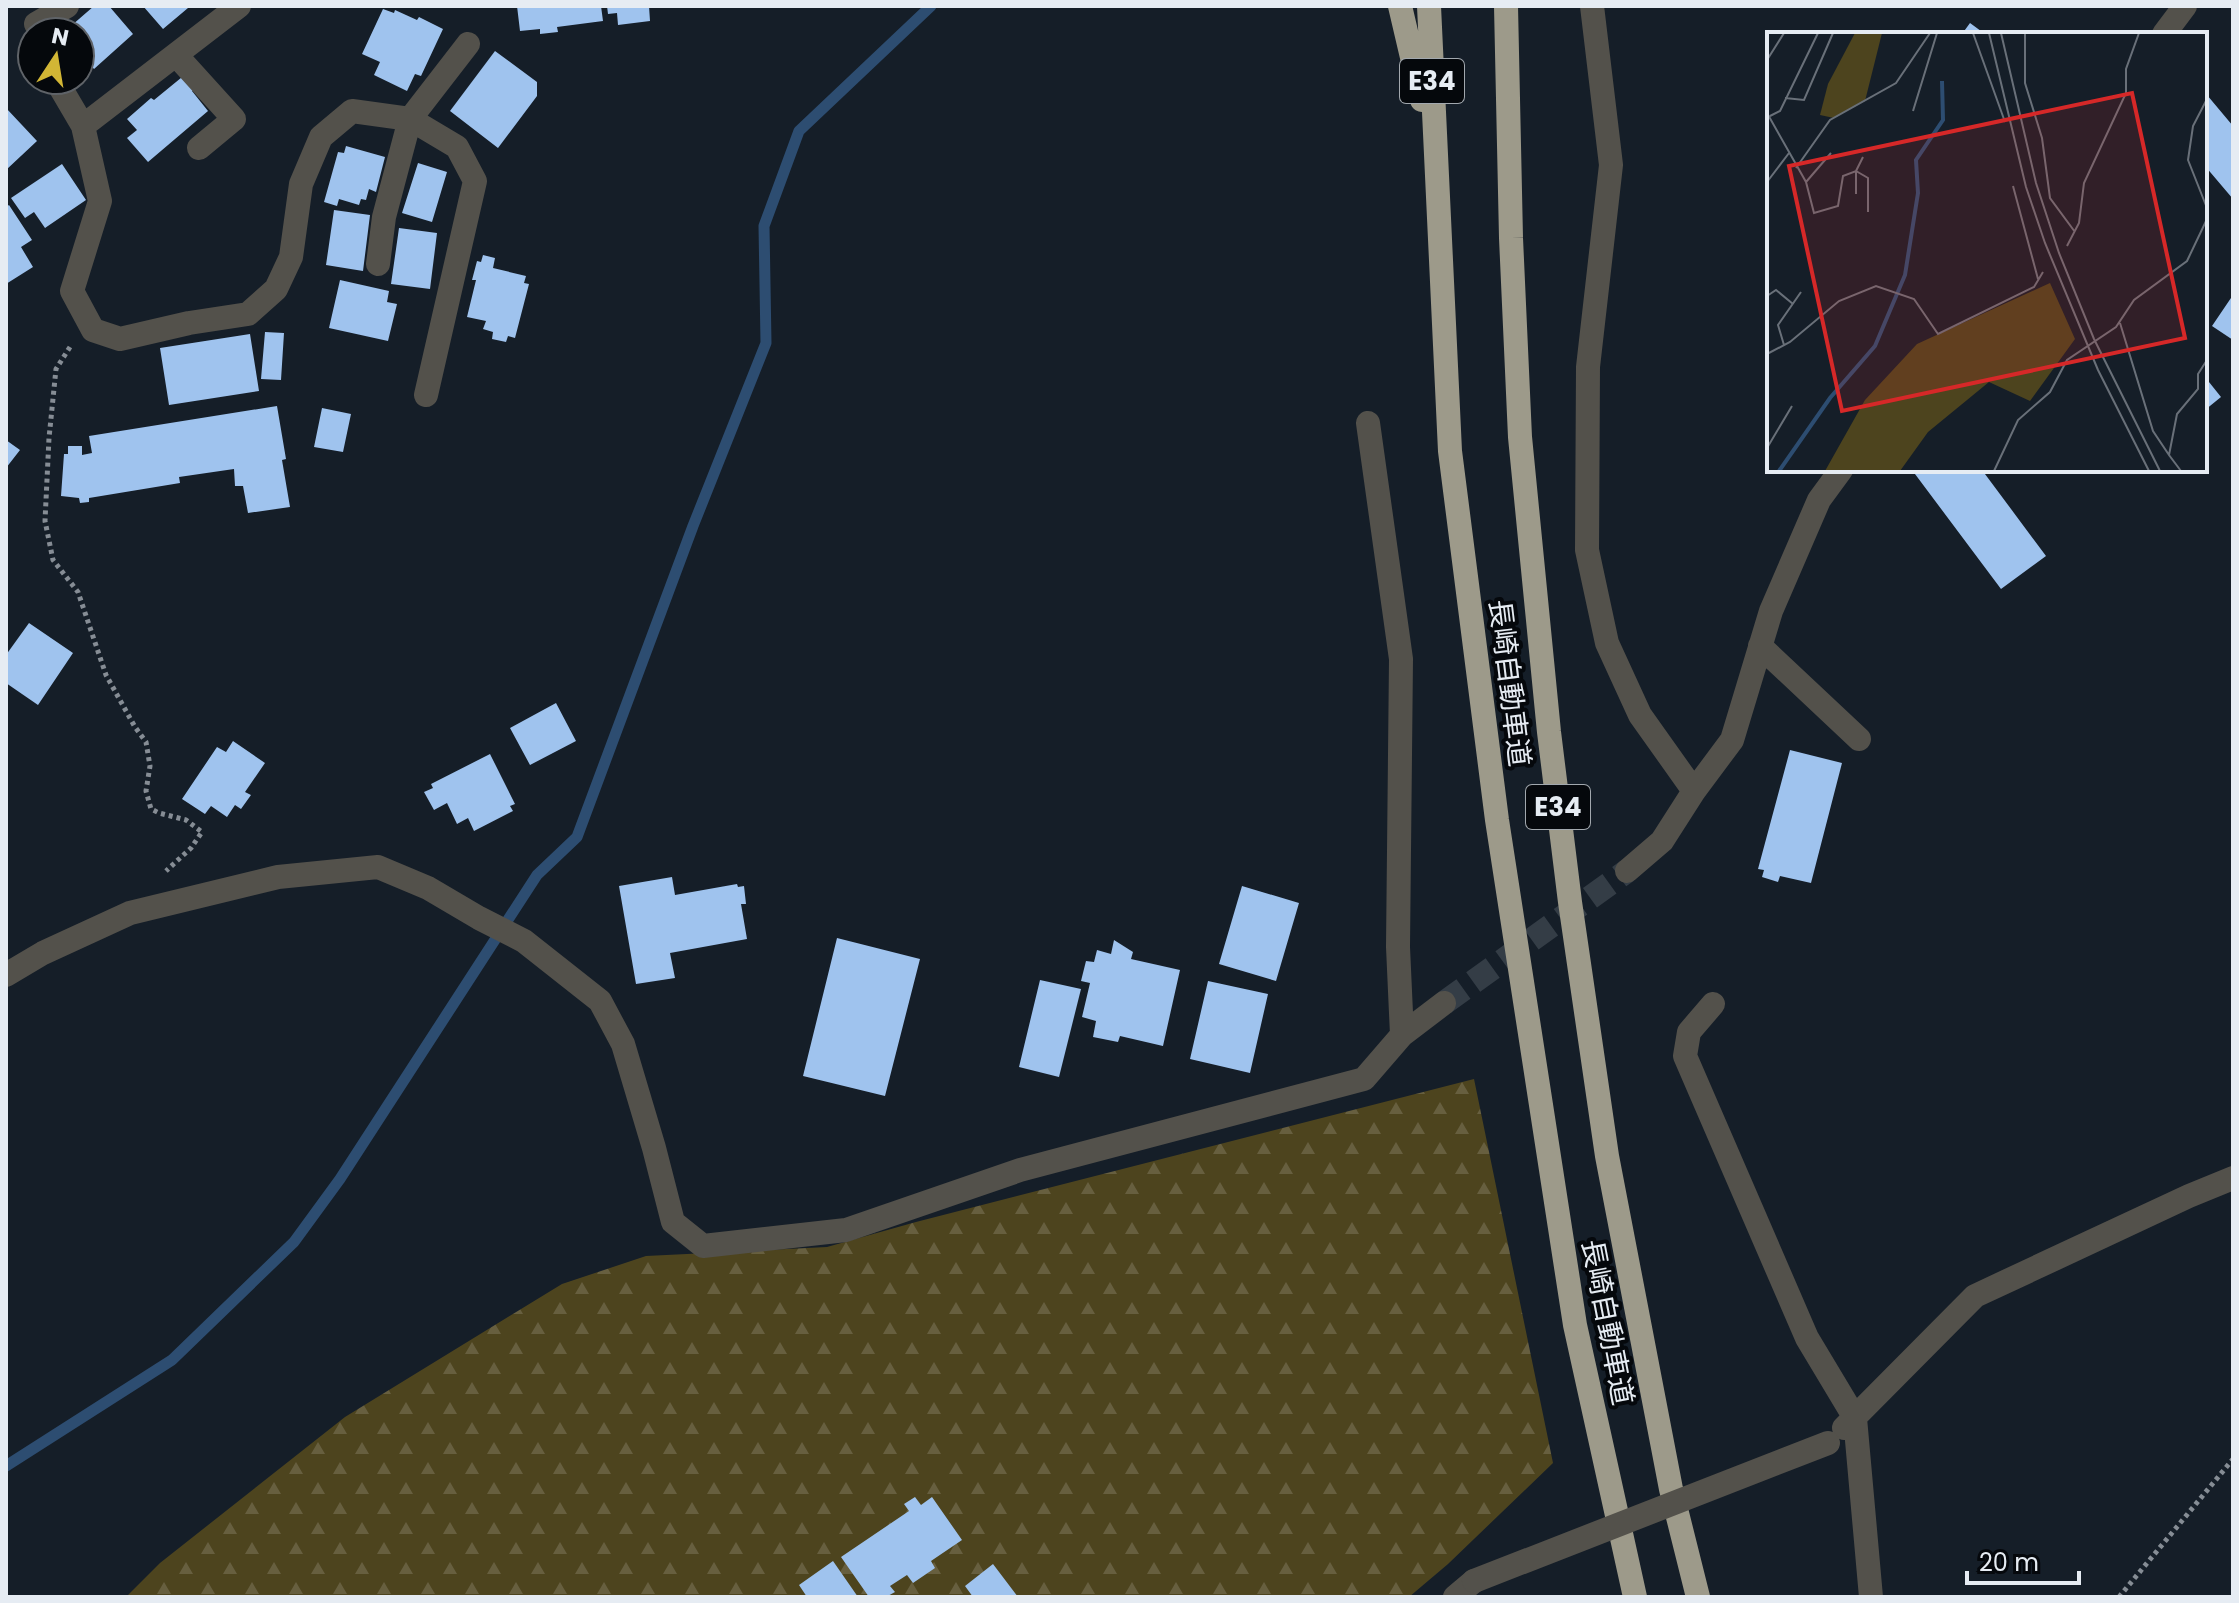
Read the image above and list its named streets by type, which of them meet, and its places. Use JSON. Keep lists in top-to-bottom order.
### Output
{
  "streets": {
    "highway": ["E34", "長崎自動車道"]
  },
  "scale_bar": "20 m",
  "north": "top"
}
